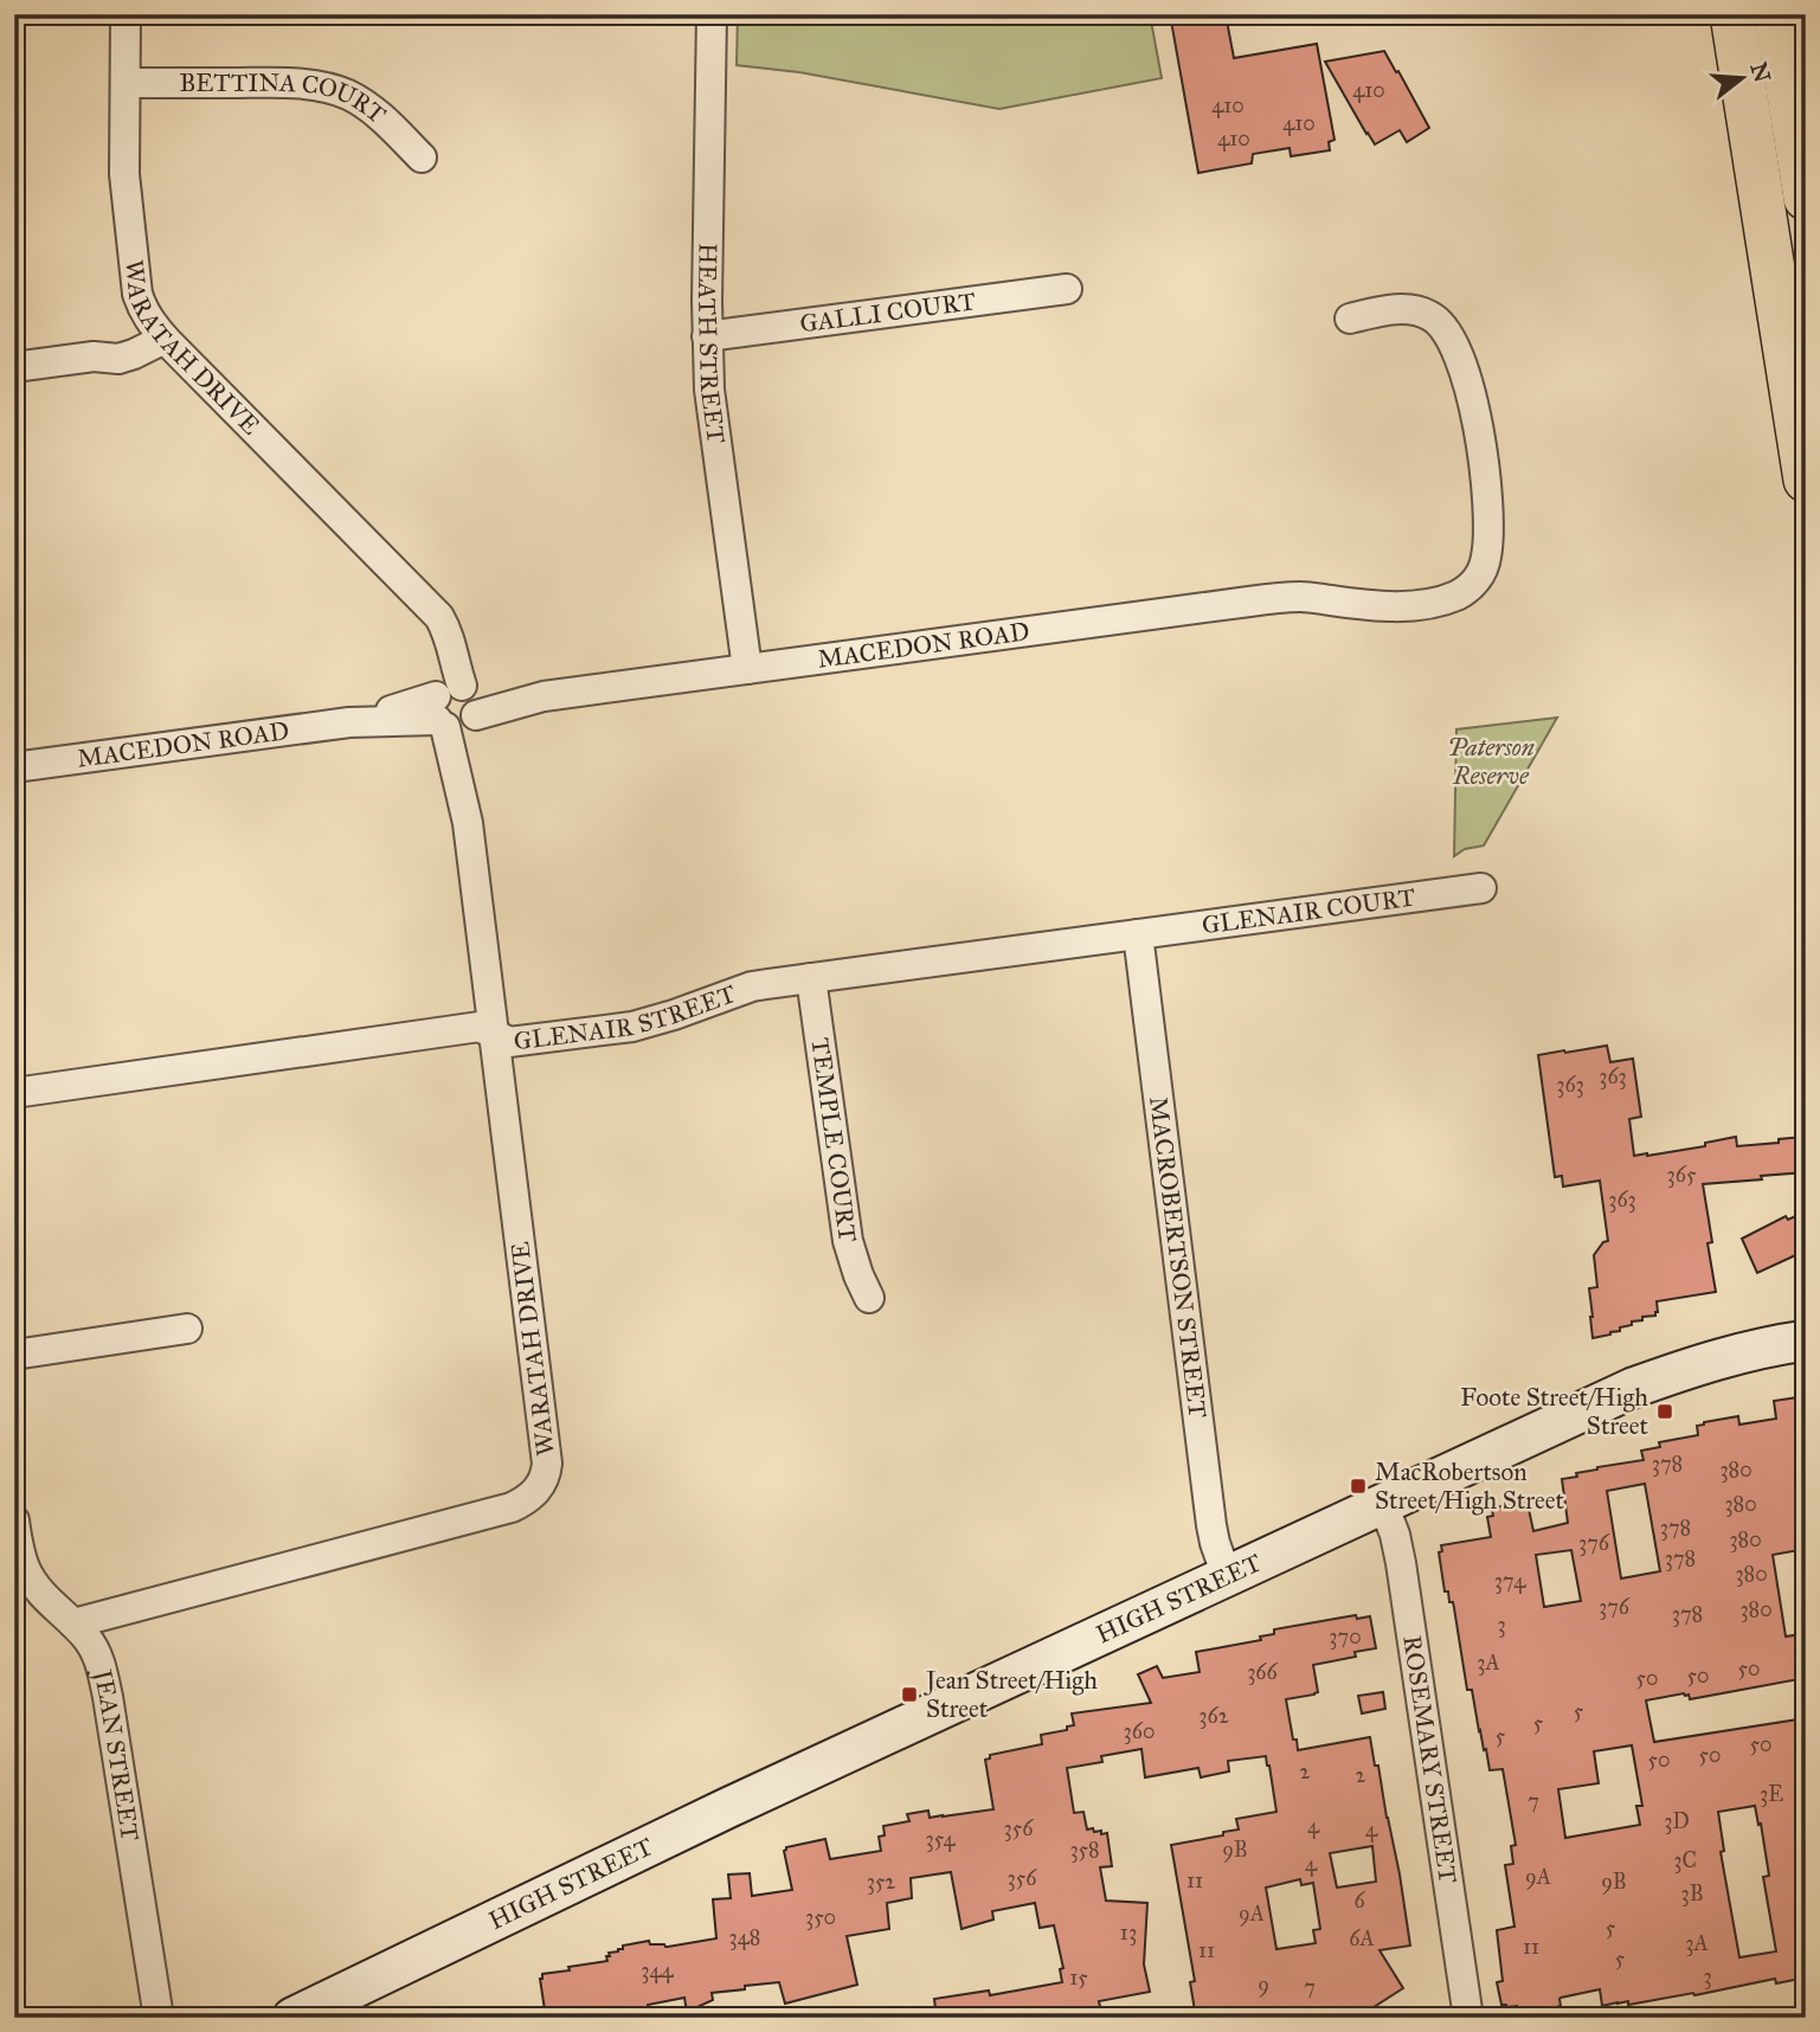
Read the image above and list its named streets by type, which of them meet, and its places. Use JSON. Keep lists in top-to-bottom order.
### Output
{
  "streets": {
    "main road": ["HIGH STREET"],
    "street": [
      "BETTINA COURT",
      "GALLI COURT",
      "WARATAH DRIVE",
      "HEATH STREET",
      "MACEDON ROAD",
      "GLENAIR COURT",
      "GLENAIR STREET",
      "TEMPLE COURT",
      "MACROBERTSON STREET",
      "JEAN STREET",
      "ROSEMARY STREET"
    ]
  },
  "crossings": [
    ["BETTINA COURT", "WARATAH DRIVE"],
    ["GALLI COURT", "HEATH STREET"],
    ["WARATAH DRIVE", "MACEDON ROAD"],
    ["WARATAH DRIVE", "GLENAIR STREET"],
    ["WARATAH DRIVE", "JEAN STREET"],
    ["HEATH STREET", "MACEDON ROAD"],
    ["GLENAIR COURT", "GLENAIR STREET"],
    ["GLENAIR COURT", "MACROBERTSON STREET"],
    ["GLENAIR STREET", "TEMPLE COURT"],
    ["GLENAIR STREET", "MACROBERTSON STREET"],
    ["MACROBERTSON STREET", "HIGH STREET"],
    ["HIGH STREET", "ROSEMARY STREET"]
  ],
  "parks": ["Paterson Reserve"],
  "places": {
    "transit": ["Foote Street/High Street", "MacRobertson Street/High Street", "Jean Street/High Street"]
  },
  "house_numbers": [
    "410",
    "410",
    "410",
    "410",
    "363",
    "363",
    "365",
    "363",
    "378",
    "380",
    "380",
    "378",
    "380",
    "376",
    "378",
    "380",
    "374",
    "376",
    "380",
    "378",
    "3",
    "370",
    "3A",
    "50",
    "366",
    "50",
    "50",
    "5",
    "362",
    "5",
    "360",
    "5",
    "50",
    "50",
    "50",
    "2",
    "2",
    "3E",
    "7",
    "3D",
    "4",
    "356",
    "4",
    "354",
    "358",
    "9B",
    "3C",
    "4",
    "9A",
    "356",
    "11",
    "352",
    "9B",
    "3B",
    "6",
    "9A",
    "350",
    "5",
    "13",
    "348",
    "6A",
    "3A",
    "11",
    "11",
    "5",
    "344",
    "3",
    "15",
    "9",
    "7"
  ],
  "north": "right"
}
